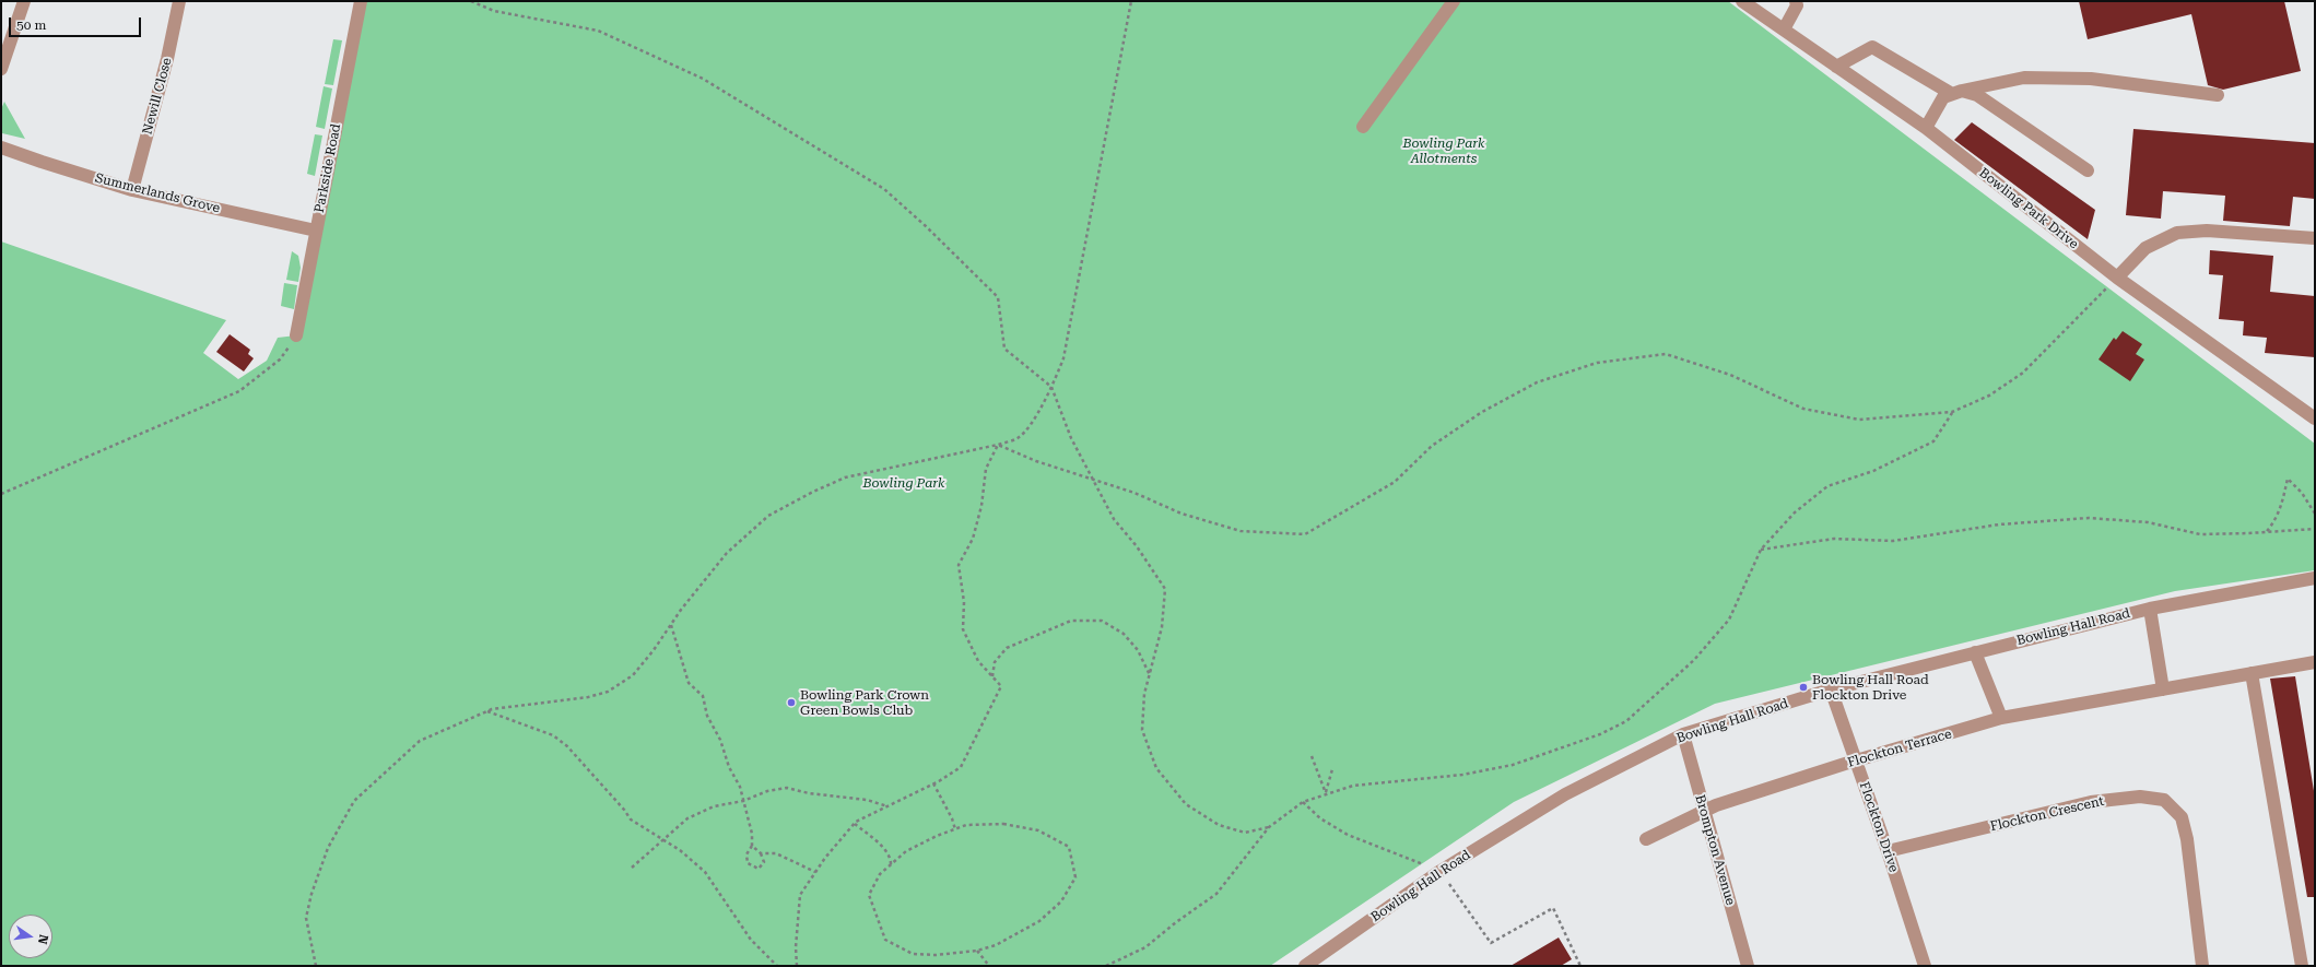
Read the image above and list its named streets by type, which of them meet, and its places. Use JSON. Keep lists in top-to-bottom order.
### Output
{
  "streets": {
    "street": [
      "Newill Close",
      "Parkside Road",
      "Summerlands Grove",
      "Bowling Park Drive",
      "Bowling Hall Road",
      "Flockton Terrace",
      "Flockton Crescent",
      "Flockton Drive",
      "Brompton Avenue"
    ]
  },
  "crossings": [
    ["Newill Close", "Summerlands Grove"],
    ["Parkside Road", "Summerlands Grove"],
    ["Bowling Hall Road", "Flockton Drive"],
    ["Bowling Hall Road", "Brompton Avenue"],
    ["Flockton Terrace", "Flockton Drive"],
    ["Flockton Terrace", "Brompton Avenue"],
    ["Flockton Crescent", "Flockton Drive"]
  ],
  "parks": ["Bowling Park Allotments", "Bowling Park"],
  "places": ["Bowling Hall Road Flockton Drive", "Bowling Park Crown Green Bowls Club"],
  "scale_bar": "50 m",
  "north": "right"
}
